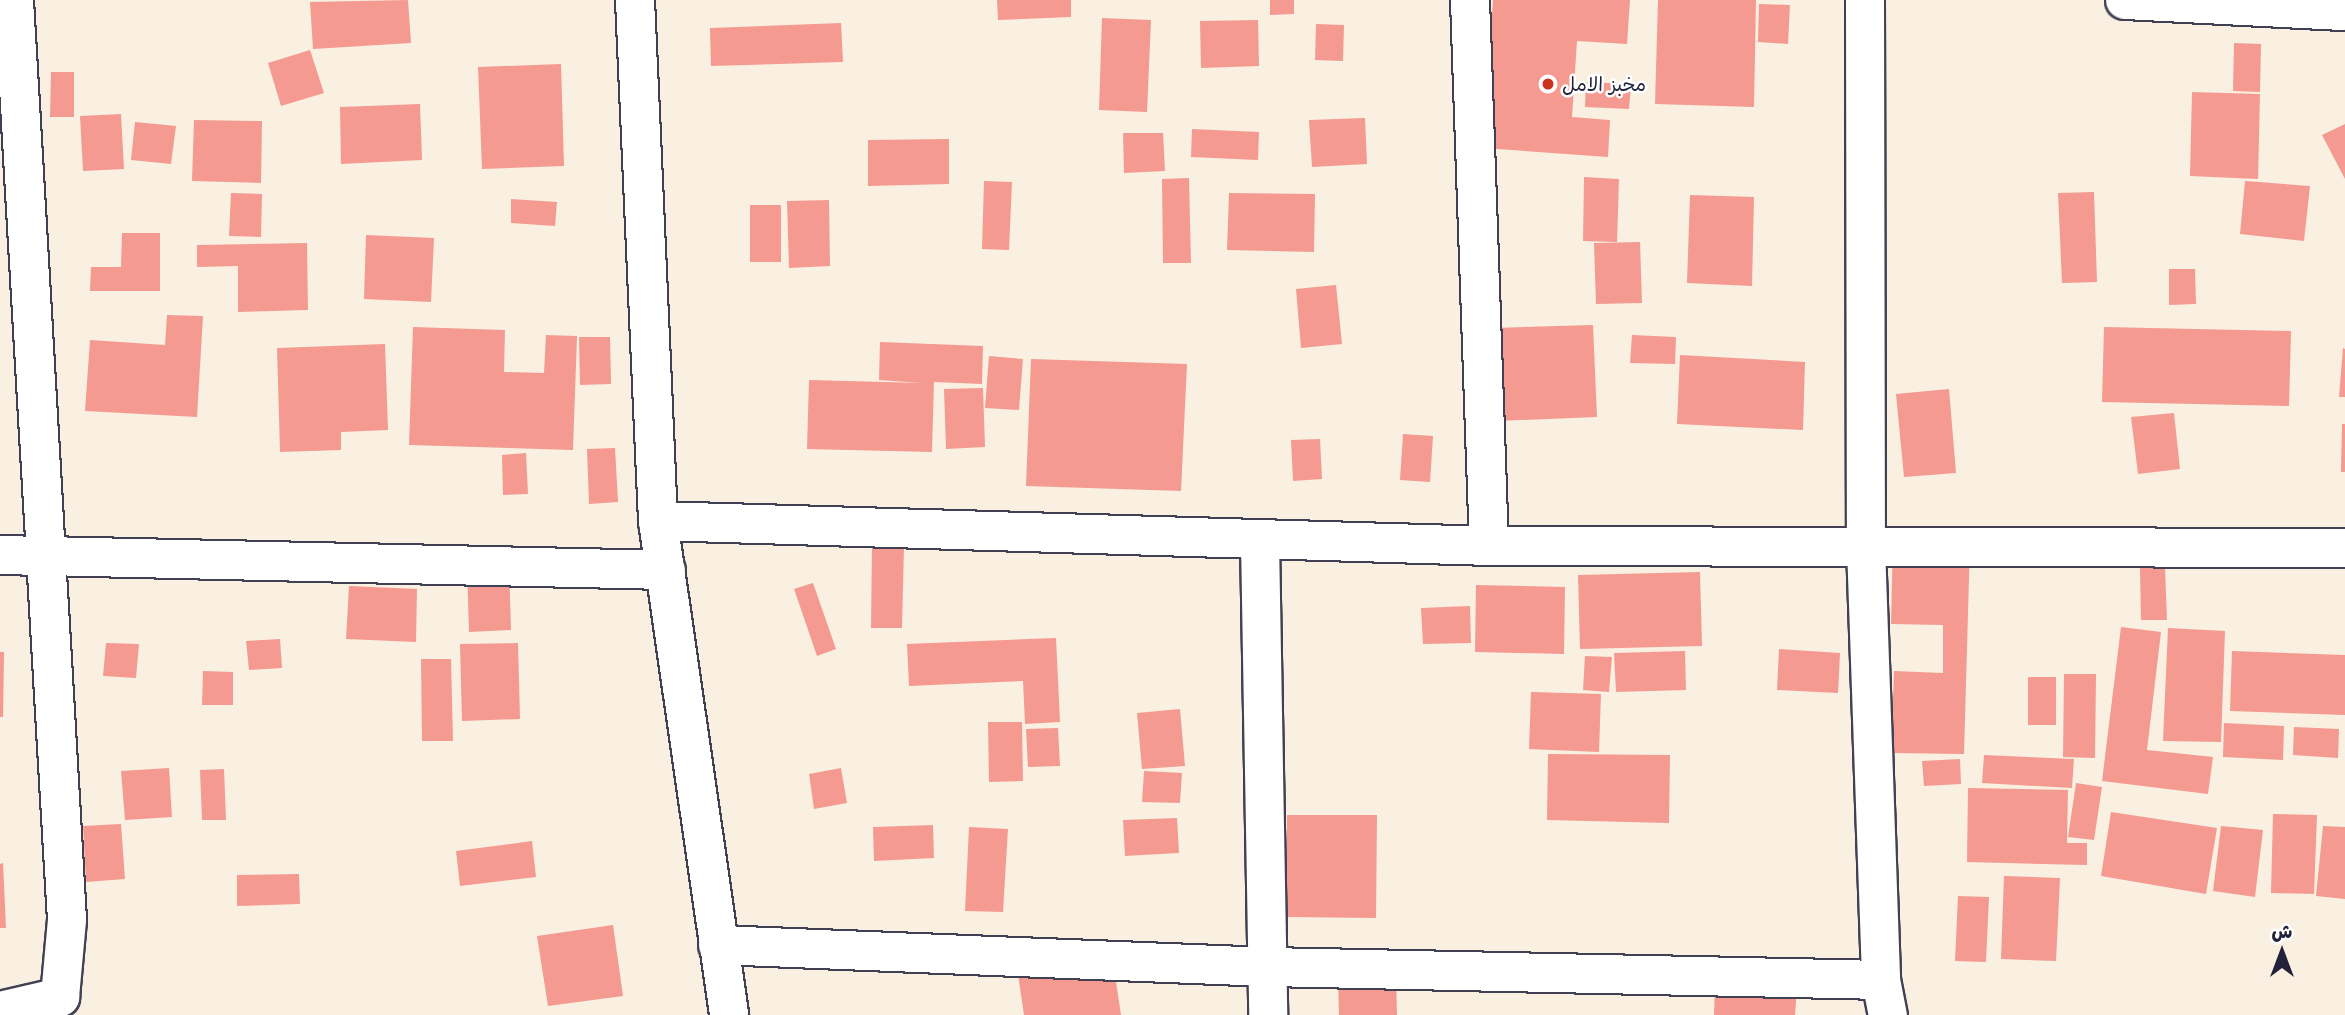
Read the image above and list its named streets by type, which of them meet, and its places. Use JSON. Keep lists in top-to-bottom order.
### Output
{
  "places": ["مخبز الامل"],
  "north": "top"
}
